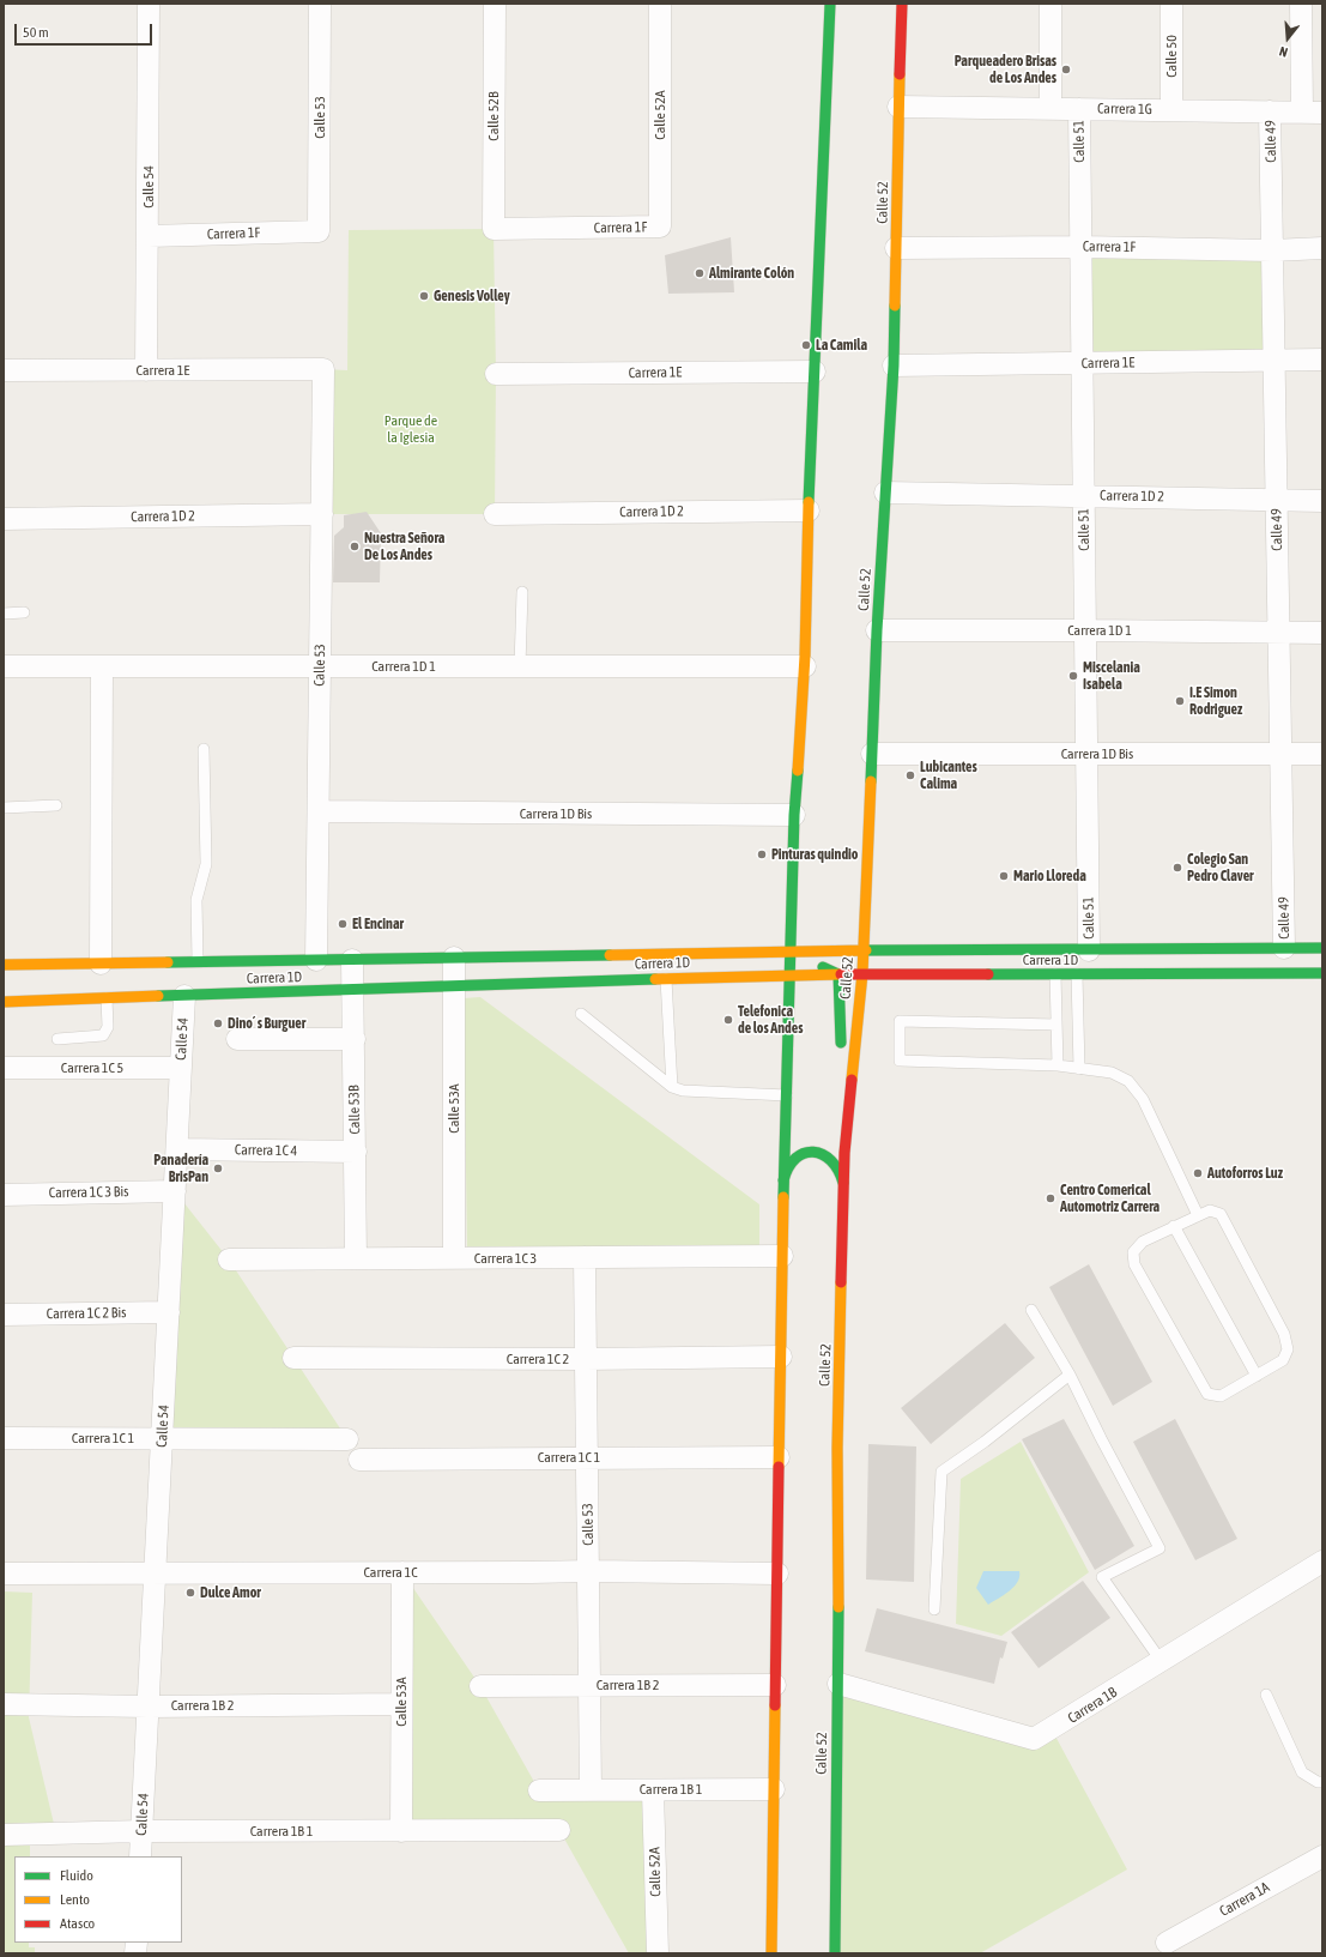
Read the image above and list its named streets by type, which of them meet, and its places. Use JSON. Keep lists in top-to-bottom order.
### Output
{
  "streets": {
    "main road": ["Calle 52", "Carrera 1D"],
    "street": [
      "Calle 50",
      "Carrera 1G",
      "Calle 52A",
      "Calle 52B",
      "Calle 53",
      "Calle 51",
      "Calle 49",
      "Calle 54",
      "Carrera 1F",
      "Carrera 1E",
      "Carrera 1D 2",
      "Carrera 1D 1",
      "Carrera 1D Bis",
      "Carrera 1C 5",
      "Calle 53A",
      "Calle 53B",
      "Carrera 1C 4",
      "Carrera 1C 3 Bis",
      "Carrera 1C 3",
      "Carrera 1C 2 Bis",
      "Carrera 1C 2",
      "Carrera 1C 1",
      "Carrera 1C",
      "Carrera 1B 2",
      "Carrera 1B",
      "Carrera 1B 1",
      "Carrera 1A"
    ]
  },
  "crossings": [
    ["Calle 50", "Carrera 1G"],
    ["Carrera 1G", "Calle 51"],
    ["Carrera 1G", "Calle 49"],
    ["Carrera 1G", "Calle 52"],
    ["Calle 52A", "Carrera 1F"],
    ["Calle 52A", "Carrera 1B 1"],
    ["Calle 52B", "Carrera 1F"],
    ["Calle 53", "Carrera 1F"],
    ["Calle 53", "Carrera 1E"],
    ["Calle 53", "Carrera 1D 2"],
    ["Calle 53", "Carrera 1D 1"],
    ["Calle 53", "Carrera 1D Bis"],
    ["Calle 53", "Carrera 1D"],
    ["Calle 53", "Carrera 1C 3"],
    ["Calle 53", "Carrera 1C 2"],
    ["Calle 53", "Carrera 1C 1"],
    ["Calle 53", "Carrera 1C"],
    ["Calle 53", "Carrera 1B 2"],
    ["Calle 53", "Carrera 1B 1"],
    ["Calle 51", "Carrera 1F"],
    ["Calle 51", "Carrera 1E"],
    ["Calle 51", "Carrera 1D 2"],
    ["Calle 51", "Carrera 1D 1"],
    ["Calle 51", "Carrera 1D Bis"],
    ["Calle 51", "Carrera 1D"],
    ["Calle 49", "Carrera 1F"],
    ["Calle 49", "Carrera 1E"],
    ["Calle 49", "Carrera 1D 2"],
    ["Calle 49", "Carrera 1D 1"],
    ["Calle 49", "Carrera 1D Bis"],
    ["Calle 49", "Carrera 1D"],
    ["Calle 54", "Carrera 1F"],
    ["Calle 54", "Carrera 1E"],
    ["Calle 54", "Carrera 1D"],
    ["Calle 54", "Carrera 1C 5"],
    ["Calle 54", "Carrera 1C 4"],
    ["Calle 54", "Carrera 1C 3 Bis"],
    ["Calle 54", "Carrera 1C 2 Bis"],
    ["Calle 54", "Carrera 1C 1"],
    ["Calle 54", "Carrera 1C"],
    ["Calle 54", "Carrera 1B 2"],
    ["Calle 54", "Carrera 1B 1"],
    ["Calle 52", "Carrera 1F"],
    ["Calle 52", "Carrera 1E"],
    ["Calle 52", "Carrera 1D 2"],
    ["Calle 52", "Carrera 1D 1"],
    ["Calle 52", "Carrera 1D Bis"],
    ["Calle 52", "Carrera 1D"],
    ["Calle 52", "Carrera 1B"],
    ["Carrera 1D", "Calle 53A"],
    ["Carrera 1D", "Calle 53B"],
    ["Calle 53A", "Carrera 1C 3"],
    ["Calle 53A", "Carrera 1C"],
    ["Calle 53A", "Carrera 1B 2"],
    ["Calle 53A", "Carrera 1B 1"],
    ["Calle 53B", "Carrera 1C 4"],
    ["Calle 53B", "Carrera 1C 3"]
  ],
  "parks": ["Parque de la Iglesia"],
  "places": [
    "Parqueadero Brisas de Los Andes",
    "Almirante Colón",
    "Genesis Volley",
    "La Camila",
    "Nuestra Señora De Los Andes",
    "Miscelania Isabela",
    "I.E Simon Rodriguez",
    "Lubicantes Calima",
    "Pinturas quindio",
    "Colegio San Pedro Claver",
    "Mario Lloreda",
    "El Encinar",
    "Telefonica de los Andes",
    "Dino´ s Burguer",
    "Panadería BrisPan",
    "Autoforros Luz",
    "Centro Comerical Automotriz Carrera",
    "Dulce Amor"
  ],
  "legend": ["Fluido", "Lento", "Atasco"],
  "scale_bar": "50 m",
  "north": "bottom"
}
